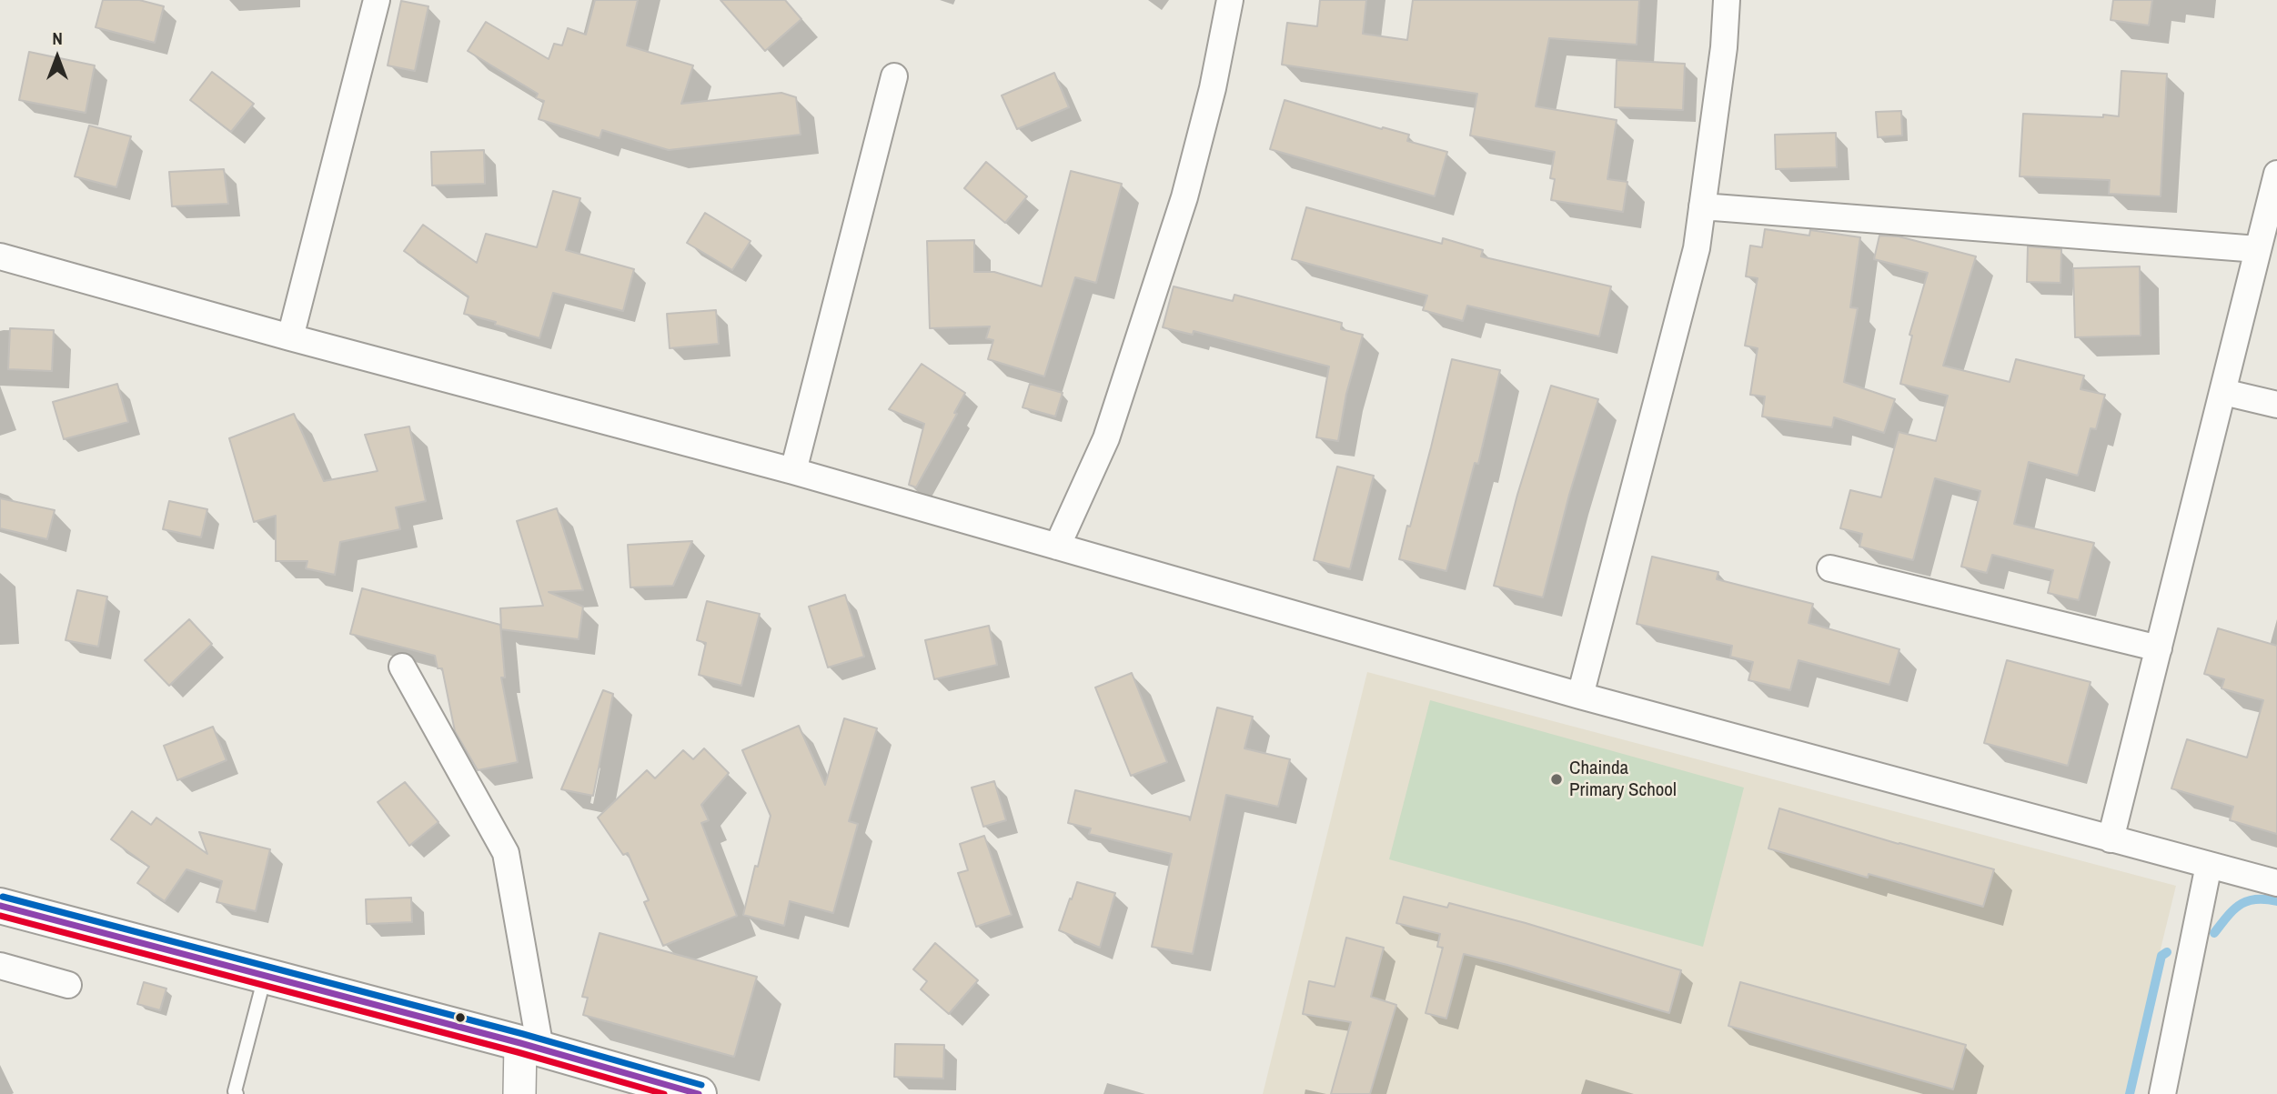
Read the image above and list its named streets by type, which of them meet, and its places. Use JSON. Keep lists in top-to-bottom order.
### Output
{
  "places": ["Chainda Primary School"],
  "north": "top"
}
